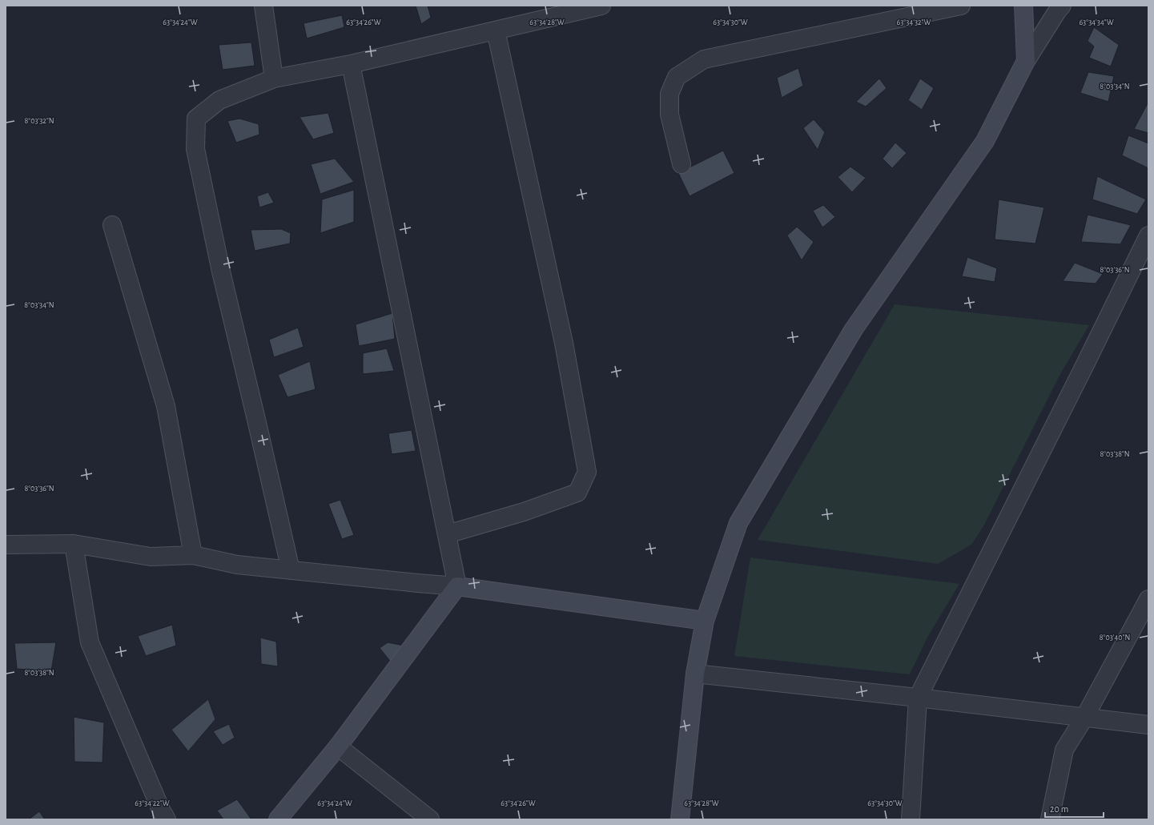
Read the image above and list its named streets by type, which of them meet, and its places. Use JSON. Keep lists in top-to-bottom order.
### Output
{
  "scale_bar": "20 m",
  "coordinates": [
    "63°34'24\"W",
    "63°34'26\"W",
    "63°34'28\"W",
    "63°34'30\"W",
    "63°34'32\"W",
    "63°34'34\"W",
    "8°03'34\"N",
    "8°03'32\"N",
    "8°03'36\"N",
    "8°03'38\"N",
    "8°03'40\"N",
    "63°34'22\"W"
  ]
}
